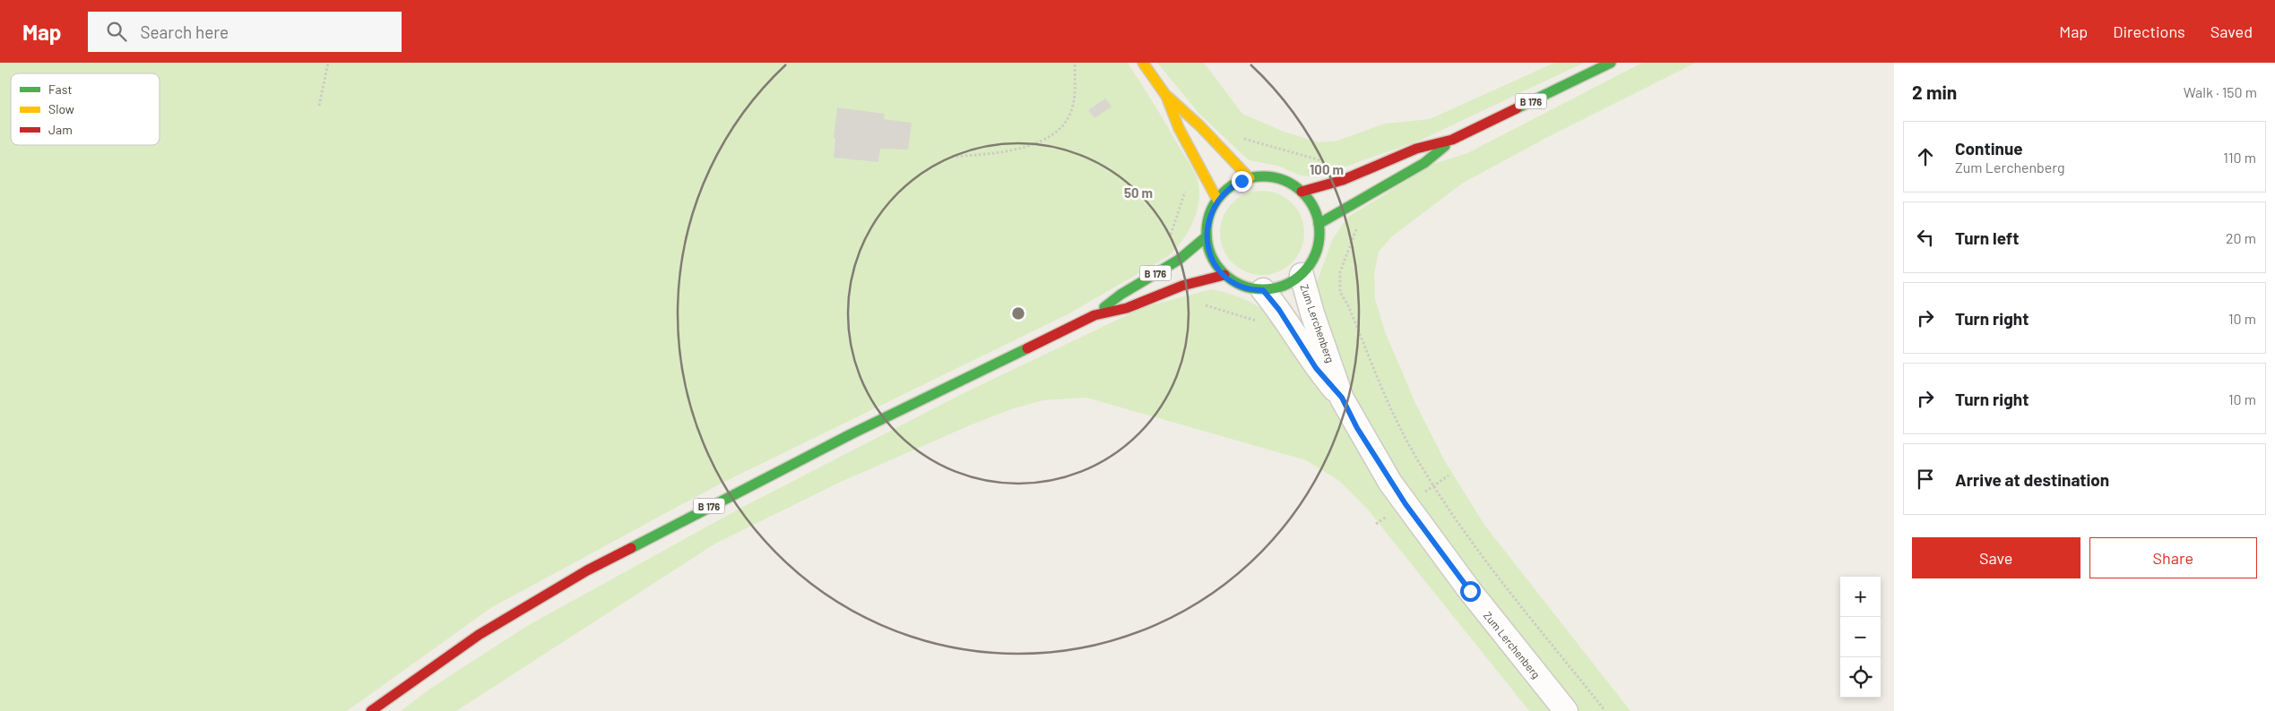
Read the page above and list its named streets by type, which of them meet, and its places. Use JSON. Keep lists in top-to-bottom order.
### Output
{
  "streets": {
    "main road": ["B 176"],
    "street": ["Zum Lerchenberg"]
  },
  "crossings": [
    ["B 176", "Zum Lerchenberg"]
  ],
  "legend": ["Fast", "Slow", "Jam"],
  "page": {
    "header": "Map",
    "search": "Search here",
    "nav": ["Map", "Directions", "Saved"],
    "heading": ["2 min", "Walk · 150 m"],
    "list": [
      ["Continue", "Zum Lerchenberg", "110 m"],
      ["Turn left", "20 m"],
      ["Turn right", "10 m"],
      ["Turn right", "10 m"],
      "Arrive at destination"
    ],
    "buttons": ["Save", "Share"],
    "map_buttons": ["+", "−"]
  },
  "rings": ["100 m", "50 m"]
}
